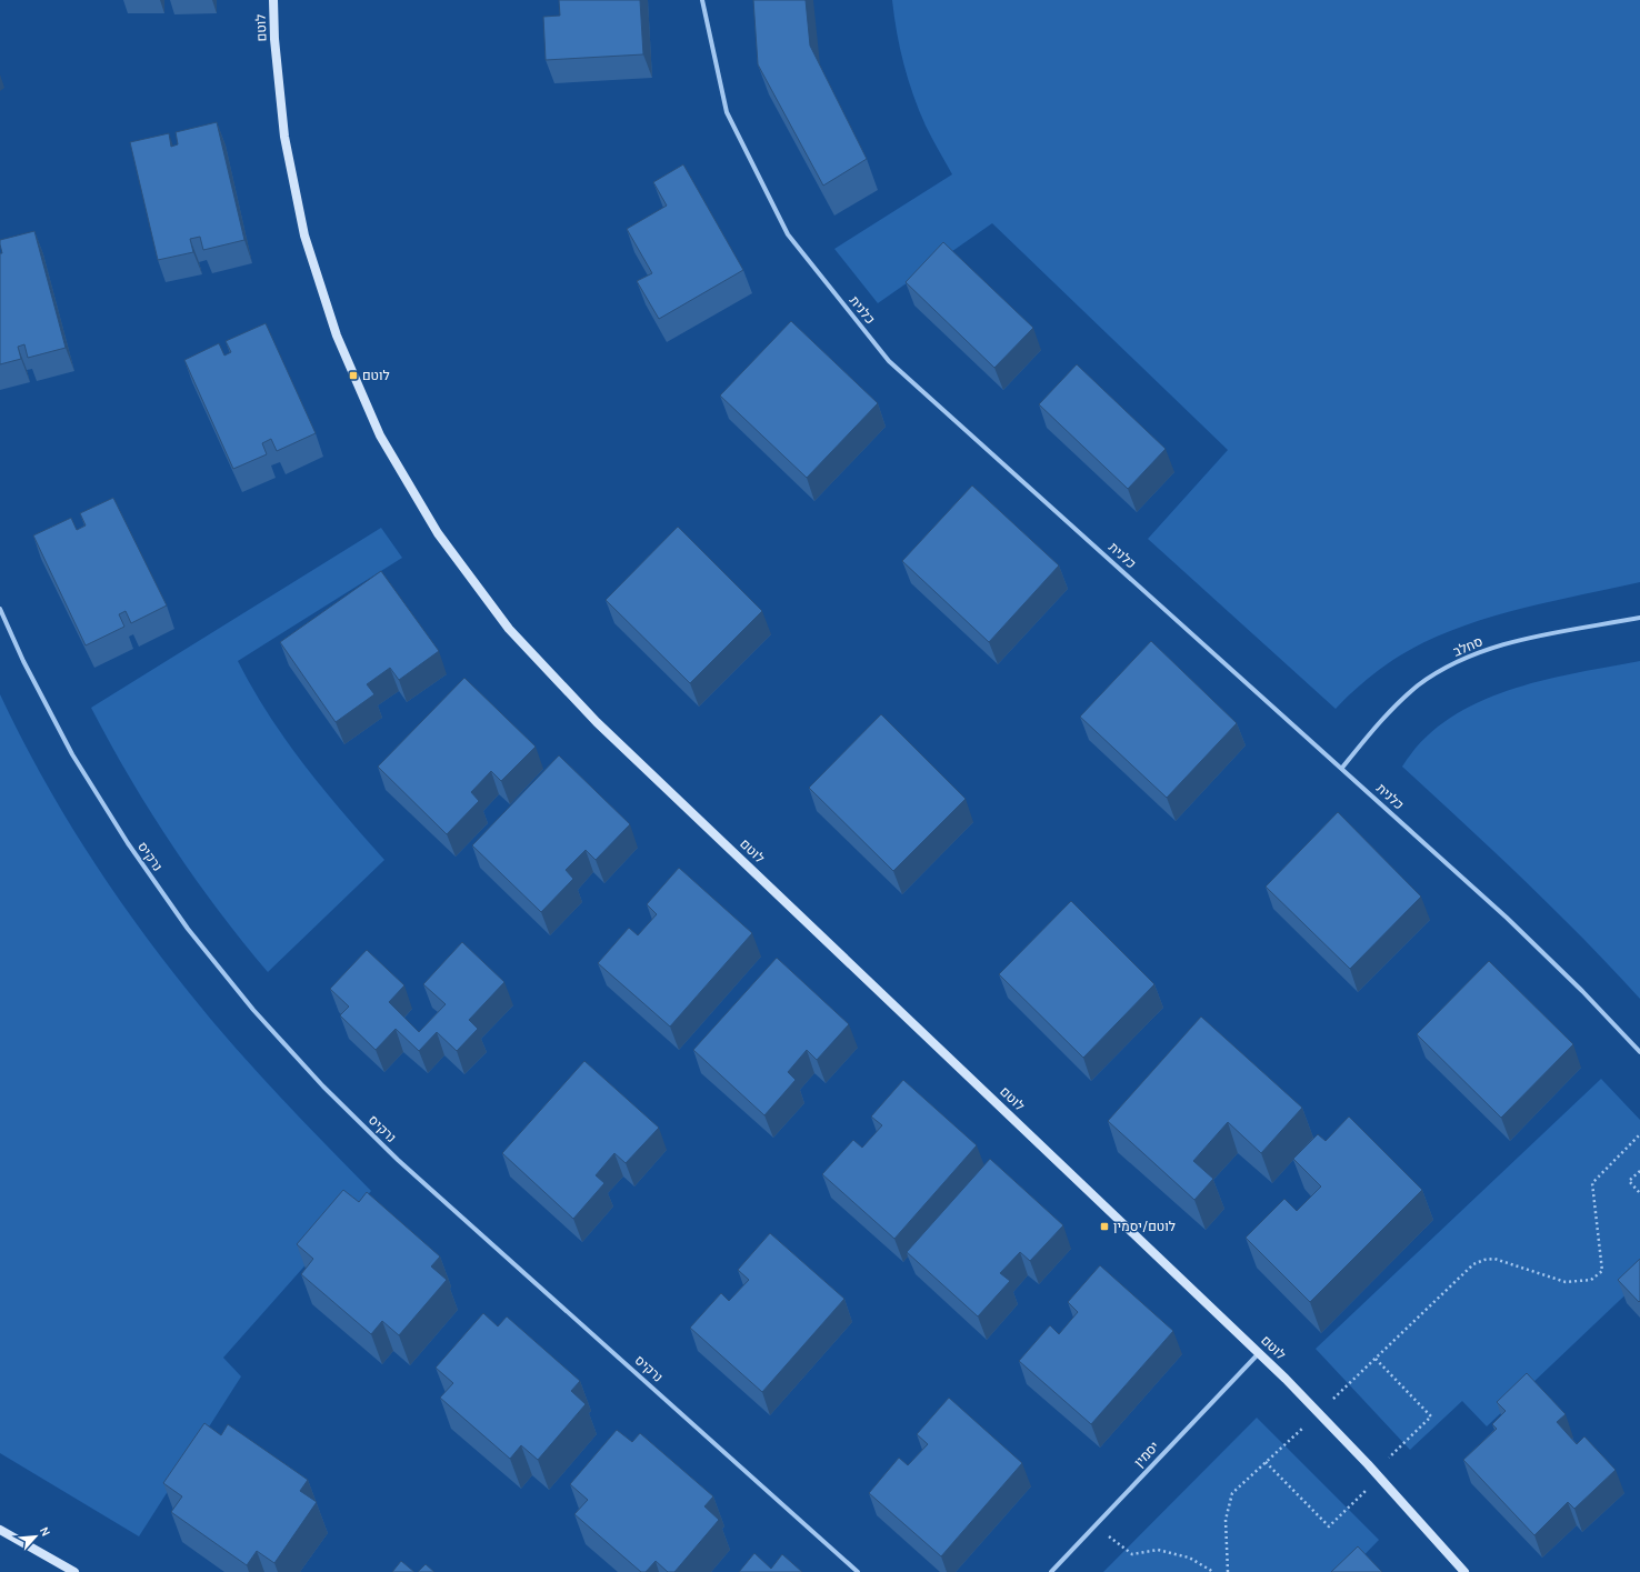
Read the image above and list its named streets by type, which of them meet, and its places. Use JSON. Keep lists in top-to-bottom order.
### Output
{
  "streets": {
    "street": [
      "לוטם",
      "כלנית",
      "סחלב",
      "נרקיס",
      "יסמין"
    ]
  },
  "crossings": [
    ["לוטם", "יסמין"],
    ["כלנית", "סחלב"]
  ],
  "places": {
    "transit": ["לוטם", "לוטם/יסמין"]
  },
  "north": "top right"
}
